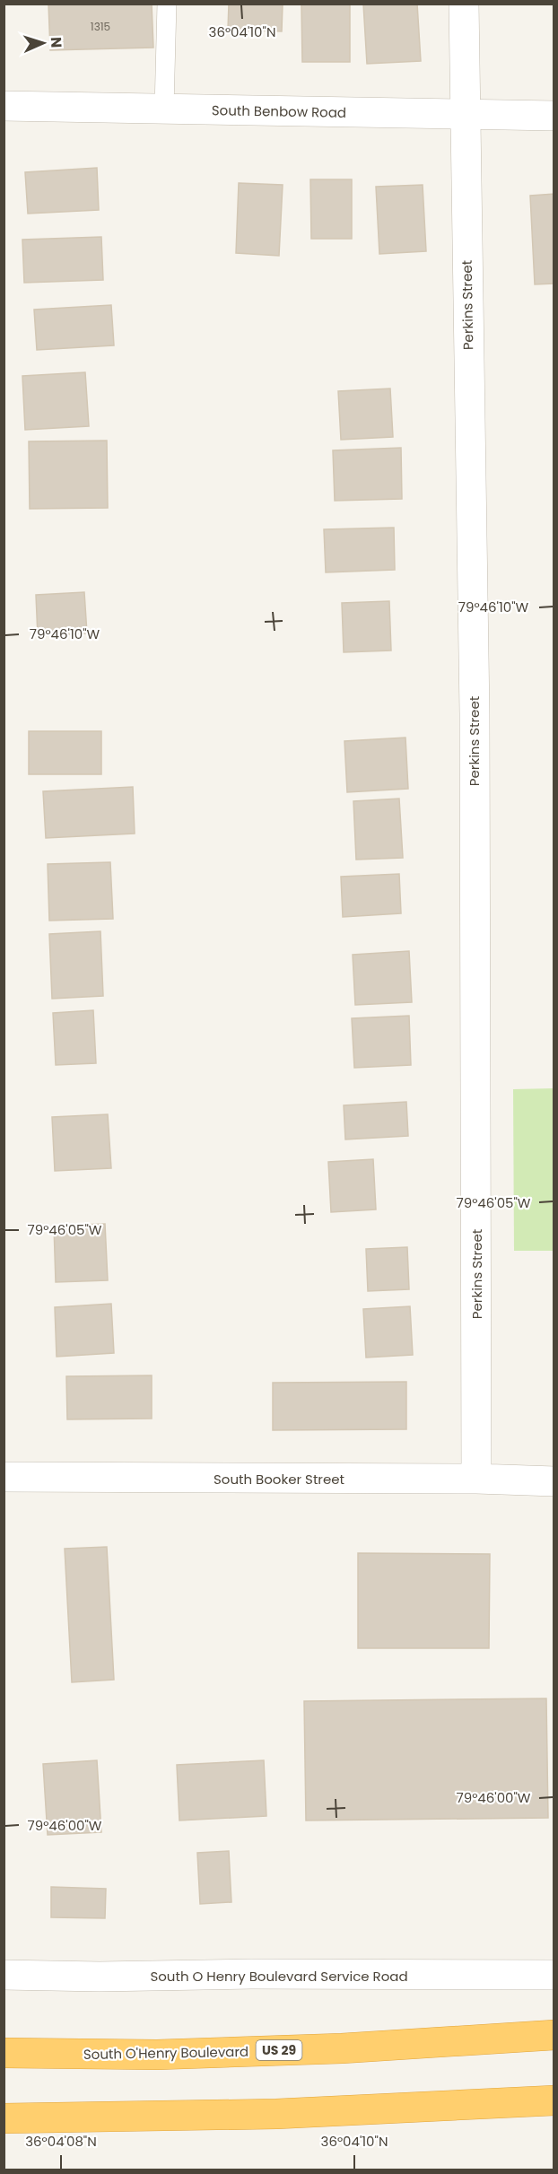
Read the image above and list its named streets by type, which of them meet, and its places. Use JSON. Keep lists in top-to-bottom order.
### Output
{
  "streets": {
    "highway": ["US 29", "South O'Henry Boulevard"],
    "street": [
      "South Benbow Road",
      "Perkins Street",
      "South Booker Street",
      "South O Henry Boulevard Service Road"
    ]
  },
  "crossings": [
    ["South Benbow Road", "Perkins Street"],
    ["Perkins Street", "South Booker Street"]
  ],
  "house_numbers": ["1315"],
  "north": "right",
  "coordinates": [
    "36°04'10\"N",
    "79°46'10\"W",
    "79°46'05\"W",
    "79°46'00\"W",
    "36°04'08\"N"
  ]
}
